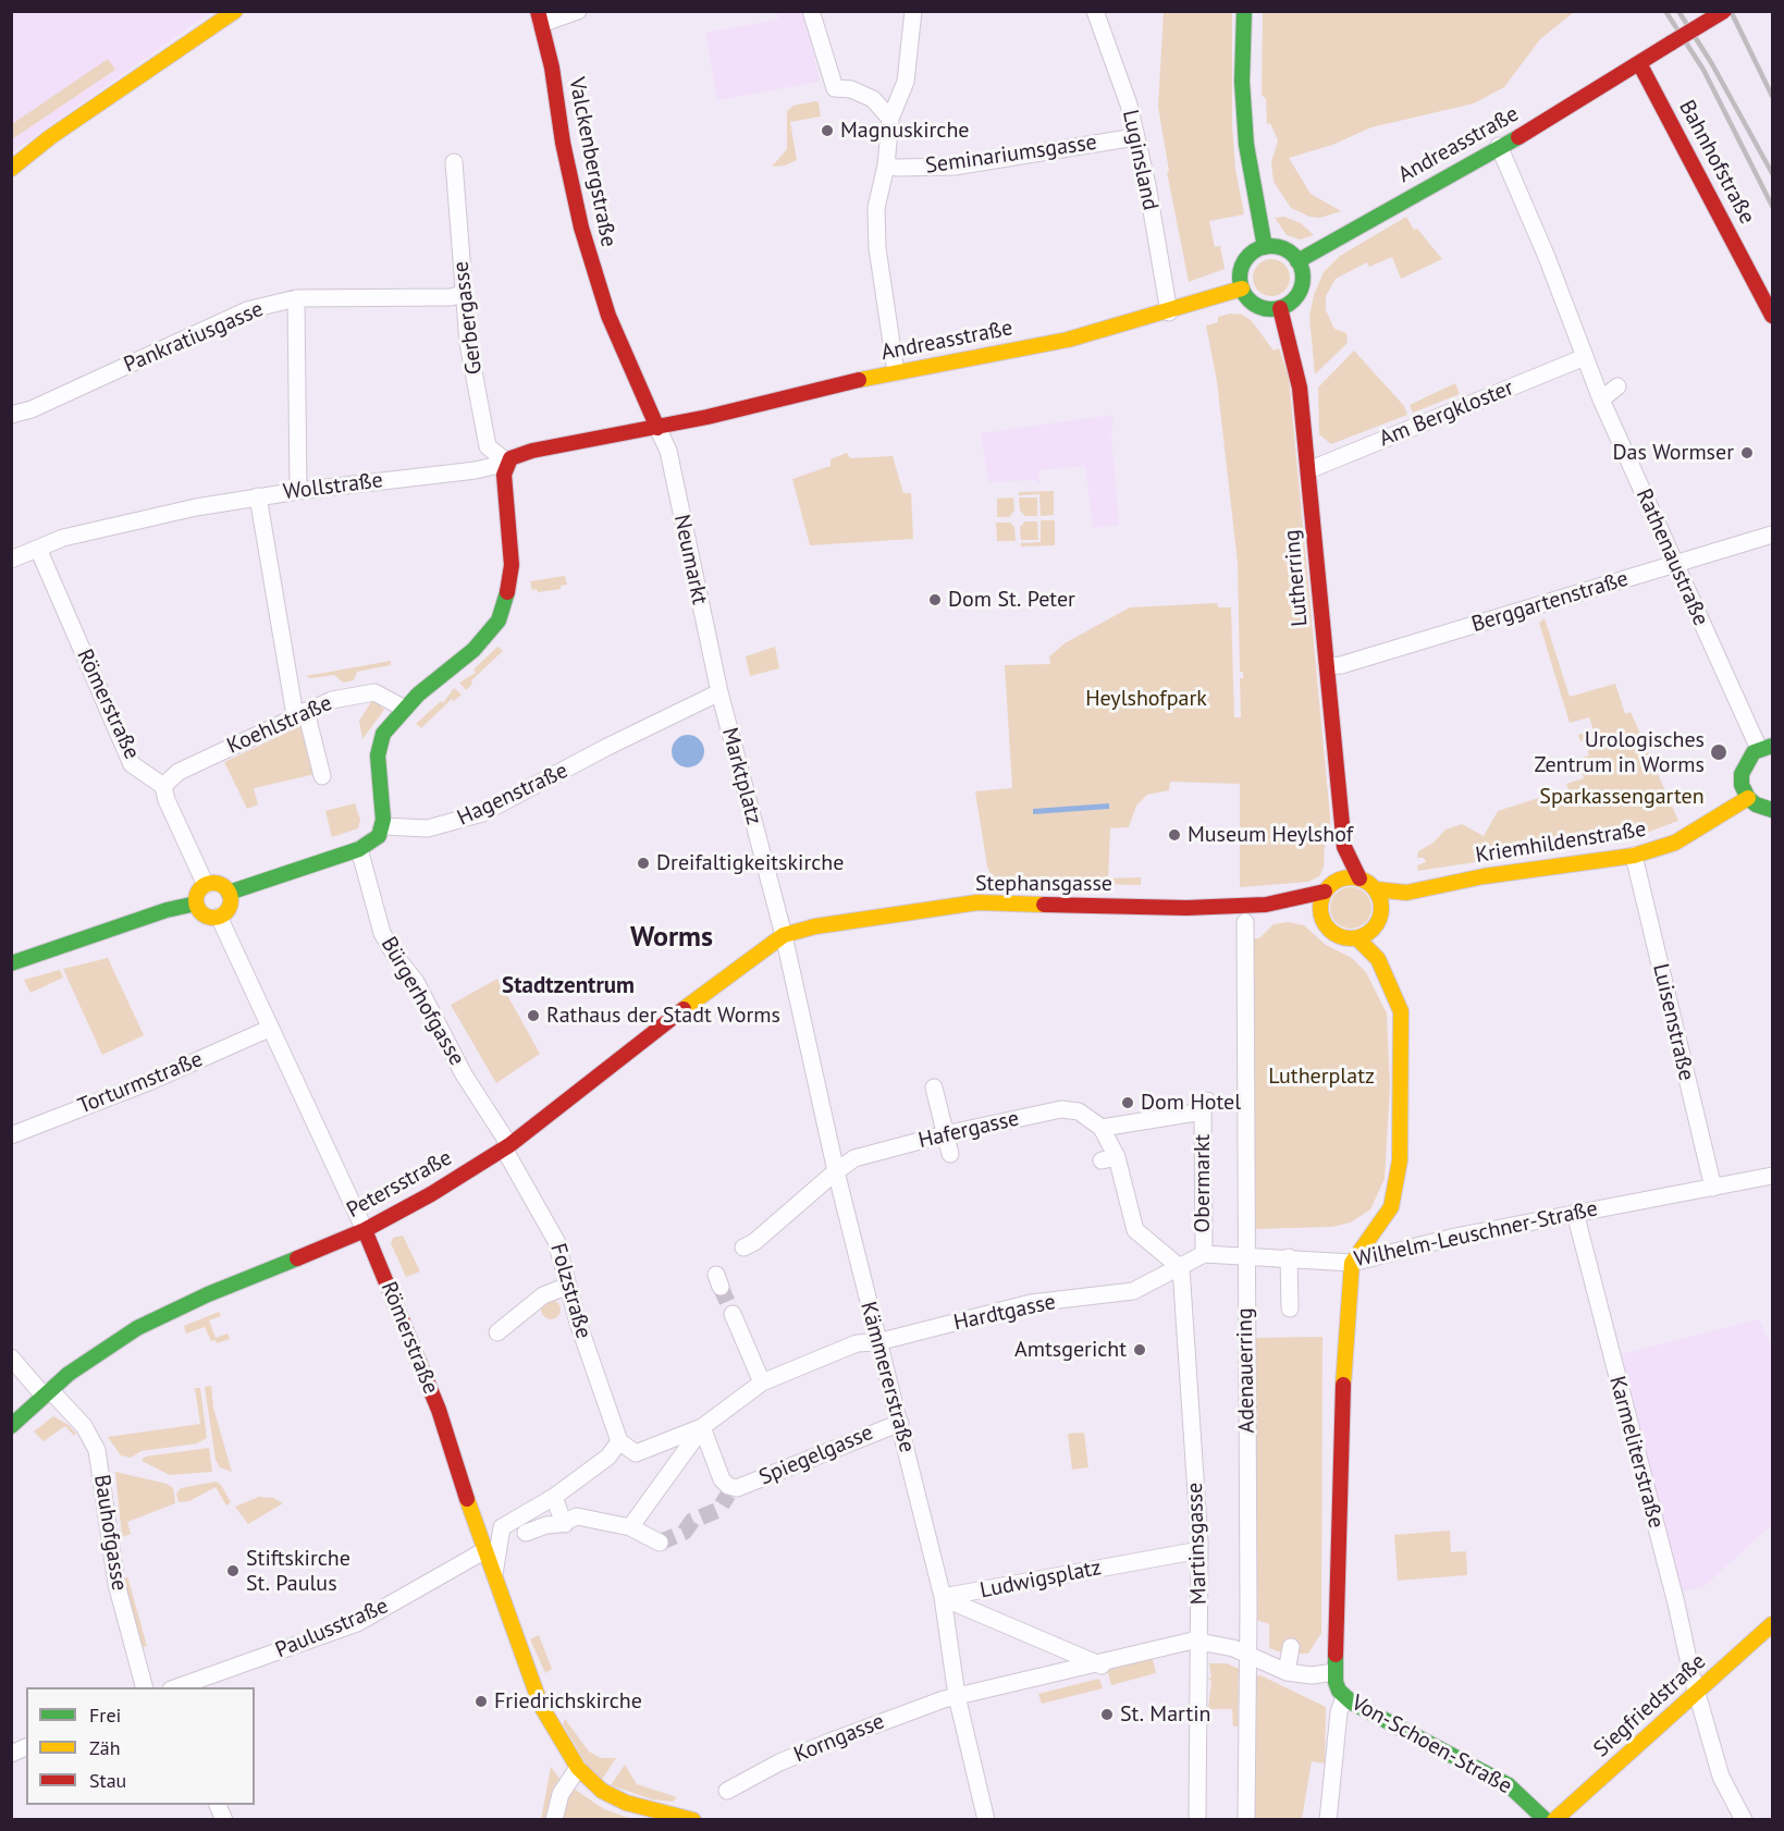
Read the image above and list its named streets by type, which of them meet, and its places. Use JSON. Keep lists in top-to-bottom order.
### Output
{
  "streets": {
    "street": [
      "Andreasstraße",
      "Seminariumsgasse",
      "Luginsland",
      "Valckenbergstraße",
      "Bahnhofstraße",
      "Gerbergasse",
      "Pankratiusgasse",
      "Am Bergkloster",
      "Wollstraße",
      "Rathenaustraße",
      "Neumarkt",
      "Lutherring",
      "Berggartenstraße",
      "Römerstraße",
      "Koehlstraße",
      "Marktplatz",
      "Hagenstraße",
      "Kriemhildenstraße",
      "Stephansgasse",
      "Bürgerhofgasse",
      "Luisenstraße",
      "Torturmstraße",
      "Hafergasse",
      "Obermarkt",
      "Petersstraße",
      "Wilhelm-Leuschner-Straße",
      "Folzstraße",
      "Hardtgasse",
      "Adenauerring",
      "Kämmererstraße",
      "Karmeliterstraße",
      "Spiegelgasse",
      "Bauhofgasse",
      "Martinsgasse",
      "Ludwigsplatz",
      "Paulusstraße",
      "Siegfriedstraße",
      "Korngasse",
      "Von-Schoen-Straße"
    ]
  },
  "crossings": [
    ["Andreasstraße", "Luginsland"],
    ["Andreasstraße", "Valckenbergstraße"],
    ["Andreasstraße", "Bahnhofstraße"],
    ["Andreasstraße", "Wollstraße"],
    ["Andreasstraße", "Rathenaustraße"],
    ["Andreasstraße", "Neumarkt"],
    ["Andreasstraße", "Lutherring"],
    ["Seminariumsgasse", "Luginsland"],
    ["Valckenbergstraße", "Wollstraße"],
    ["Valckenbergstraße", "Neumarkt"],
    ["Gerbergasse", "Pankratiusgasse"],
    ["Gerbergasse", "Wollstraße"],
    ["Am Bergkloster", "Rathenaustraße"],
    ["Am Bergkloster", "Lutherring"],
    ["Wollstraße", "Neumarkt"],
    ["Wollstraße", "Römerstraße"],
    ["Rathenaustraße", "Berggartenstraße"],
    ["Neumarkt", "Marktplatz"],
    ["Neumarkt", "Hagenstraße"],
    ["Lutherring", "Berggartenstraße"],
    ["Lutherring", "Kriemhildenstraße"],
    ["Lutherring", "Stephansgasse"],
    ["Römerstraße", "Koehlstraße"],
    ["Römerstraße", "Torturmstraße"],
    ["Römerstraße", "Petersstraße"],
    ["Römerstraße", "Paulusstraße"],
    ["Marktplatz", "Hagenstraße"],
    ["Marktplatz", "Stephansgasse"],
    ["Marktplatz", "Petersstraße"],
    ["Marktplatz", "Kämmererstraße"],
    ["Kriemhildenstraße", "Stephansgasse"],
    ["Kriemhildenstraße", "Luisenstraße"],
    ["Stephansgasse", "Petersstraße"],
    ["Stephansgasse", "Kämmererstraße"],
    ["Bürgerhofgasse", "Petersstraße"],
    ["Bürgerhofgasse", "Folzstraße"],
    ["Luisenstraße", "Wilhelm-Leuschner-Straße"],
    ["Hafergasse", "Obermarkt"],
    ["Hafergasse", "Kämmererstraße"],
    ["Obermarkt", "Wilhelm-Leuschner-Straße"],
    ["Petersstraße", "Folzstraße"],
    ["Petersstraße", "Kämmererstraße"],
    ["Petersstraße", "Bauhofgasse"],
    ["Wilhelm-Leuschner-Straße", "Adenauerring"],
    ["Wilhelm-Leuschner-Straße", "Karmeliterstraße"],
    ["Hardtgasse", "Kämmererstraße"],
    ["Hardtgasse", "Spiegelgasse"],
    ["Hardtgasse", "Martinsgasse"],
    ["Adenauerring", "Von-Schoen-Straße"],
    ["Kämmererstraße", "Spiegelgasse"],
    ["Kämmererstraße", "Ludwigsplatz"],
    ["Kämmererstraße", "Korngasse"],
    ["Karmeliterstraße", "Siegfriedstraße"],
    ["Martinsgasse", "Ludwigsplatz"],
    ["Martinsgasse", "Von-Schoen-Straße"]
  ],
  "districts": ["Worms", "Stadtzentrum"],
  "parks": ["Heylshofpark", "Sparkassengarten", "Lutherplatz"],
  "places": [
    "Magnuskirche",
    "Das Wormser",
    "Dom St. Peter",
    "Urologisches Zentrum in Worms",
    "Museum Heylshof",
    "Dreifaltigkeitskirche",
    "Rathaus der Stadt Worms",
    "Dom Hotel",
    "Amtsgericht",
    "Stiftskirche St. Paulus",
    "Friedrichskirche",
    "St. Martin"
  ],
  "legend": ["Frei", "Zäh", "Stau"]
}
